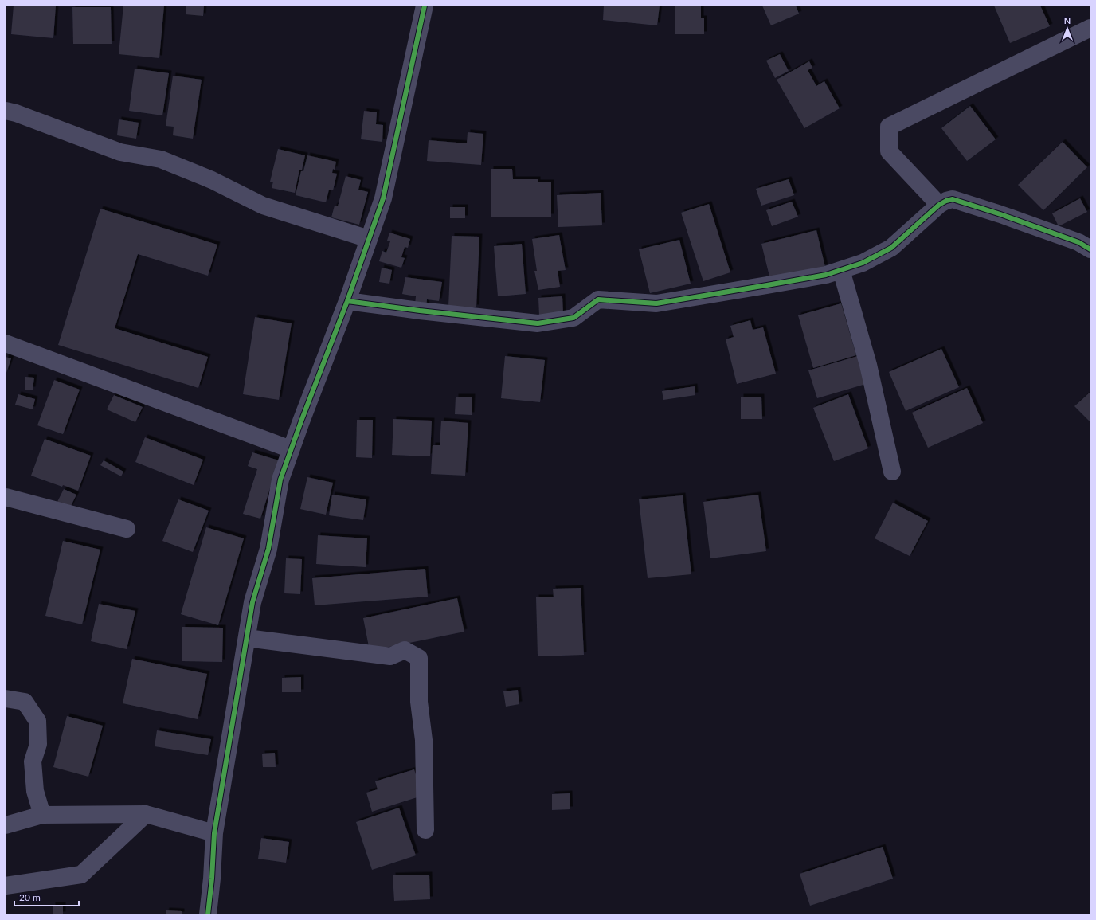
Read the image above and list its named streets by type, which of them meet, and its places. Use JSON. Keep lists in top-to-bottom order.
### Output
{
  "scale_bar": "20 m",
  "north": "top"
}
